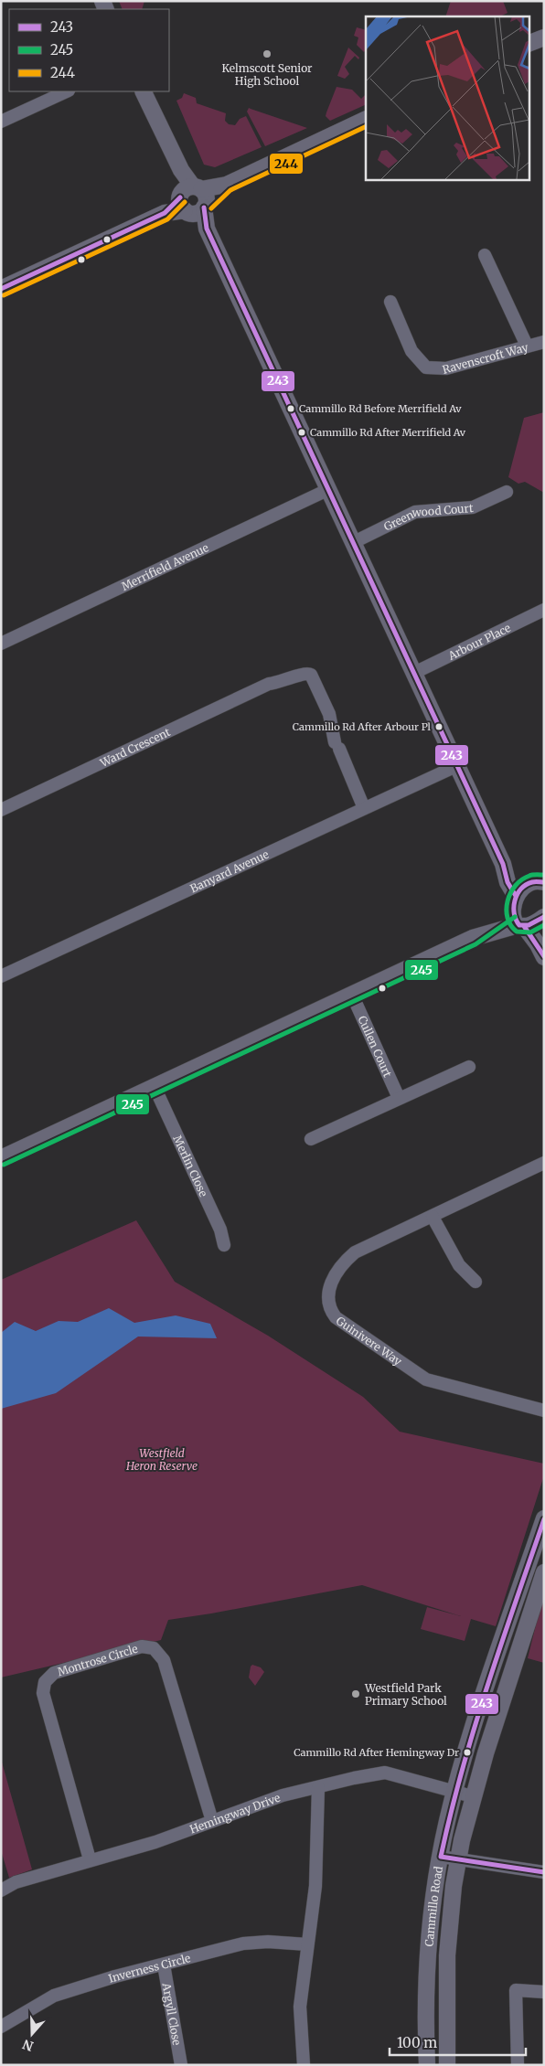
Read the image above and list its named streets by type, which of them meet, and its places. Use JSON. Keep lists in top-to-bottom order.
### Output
{
  "streets": {
    "main road": ["Cammillo Road"],
    "street": [
      "Ravenscroft Way",
      "Greenwood Court",
      "Merrifield Avenue",
      "Arbour Place",
      "Ward Crescent",
      "Banyard Avenue",
      "Cullen Court",
      "Merlin Close",
      "Guinivere Way",
      "Montrose Circle",
      "Hemingway Drive",
      "Inverness Circle",
      "Argyll Close"
    ]
  },
  "crossings": [
    ["Ward Crescent", "Banyard Avenue"],
    ["Montrose Circle", "Hemingway Drive"],
    ["Hemingway Drive", "Cammillo Road"],
    ["Inverness Circle", "Argyll Close"]
  ],
  "parks": ["Westfield Heron Reserve"],
  "places": [
    "Kelmscott Senior High School",
    "Cammillo Rd Before Merrifield Av",
    "Cammillo Rd After Merrifield Av",
    "Cammillo Rd After Arbour Pl",
    "Westfield Park Primary School",
    "Cammillo Rd After Hemingway Dr"
  ],
  "lines": ["transit line 244", "transit line 243", "transit line 245"],
  "legend": ["243", "245", "244"],
  "scale_bar": "100 m",
  "north": "bottom"
}
